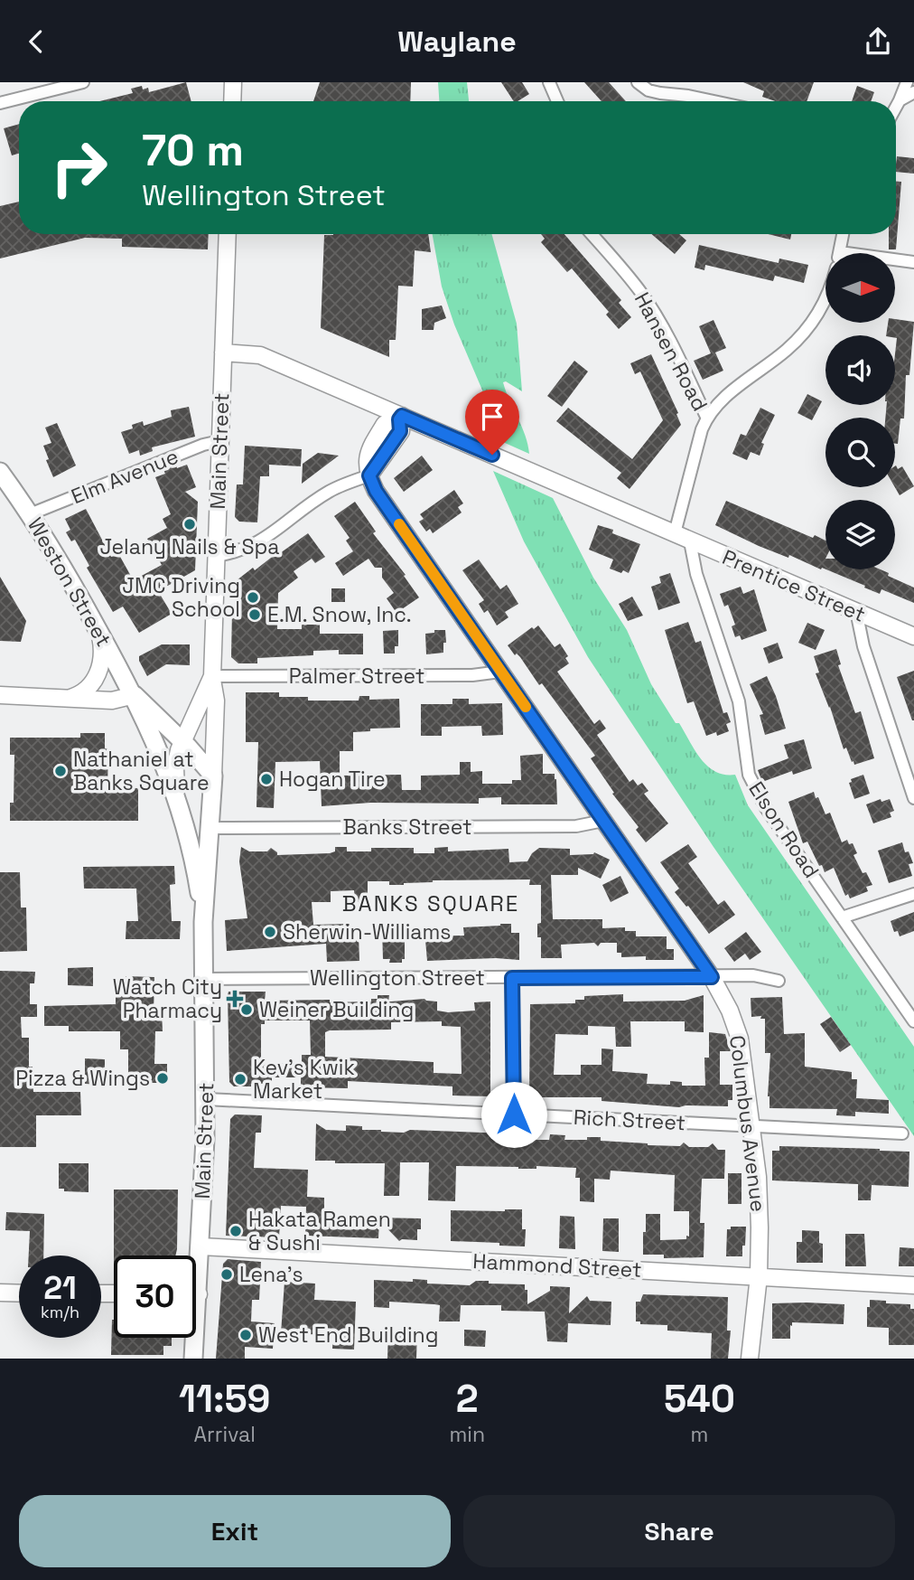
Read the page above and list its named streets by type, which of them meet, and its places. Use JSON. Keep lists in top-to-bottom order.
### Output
{
  "streets": {
    "main road": ["Main Street", "Weston Street"],
    "street": [
      "Hansen Road",
      "Elm Avenue",
      "Prentice Street",
      "Palmer Street",
      "Banks Street",
      "Elson Road",
      "Wellington Street",
      "Rich Street",
      "Columbus Avenue",
      "Hammond Street"
    ]
  },
  "crossings": [
    ["Main Street", "Elm Avenue"],
    ["Main Street", "Weston Street"],
    ["Main Street", "Prentice Street"],
    ["Main Street", "Palmer Street"],
    ["Main Street", "Banks Street"],
    ["Main Street", "Wellington Street"],
    ["Main Street", "Rich Street"],
    ["Main Street", "Hammond Street"],
    ["Elm Avenue", "Weston Street"],
    ["Prentice Street", "Elson Road"],
    ["Palmer Street", "Columbus Avenue"],
    ["Banks Street", "Columbus Avenue"],
    ["Wellington Street", "Columbus Avenue"],
    ["Rich Street", "Columbus Avenue"],
    ["Columbus Avenue", "Hammond Street"]
  ],
  "districts": ["BANKS SQUARE"],
  "places": {
    "other": [
      "Jelany Nails & Spa",
      "JMC Driving School",
      "E.M. Snow, Inc.",
      "Nathaniel at Banks Square",
      "Hogan Tire",
      "Sherwin-Williams",
      "Weiner Building",
      "Pizza & Wings",
      "Kev's Kwik Market",
      "Hakata Ramen & Sushi",
      "Lena's",
      "West End Building"
    ],
    "health": ["Watch City Pharmacy"]
  },
  "north": "right",
  "page": {
    "header": "Waylane",
    "turn": ["70 m", "Wellington Street"],
    "speed": "21 km/h",
    "limit": "30",
    "eta": [
      "11:59",
      "Arrival",
      "2",
      "min",
      "540",
      "m"
    ],
    "buttons": ["Exit", "Share"]
  }
}
